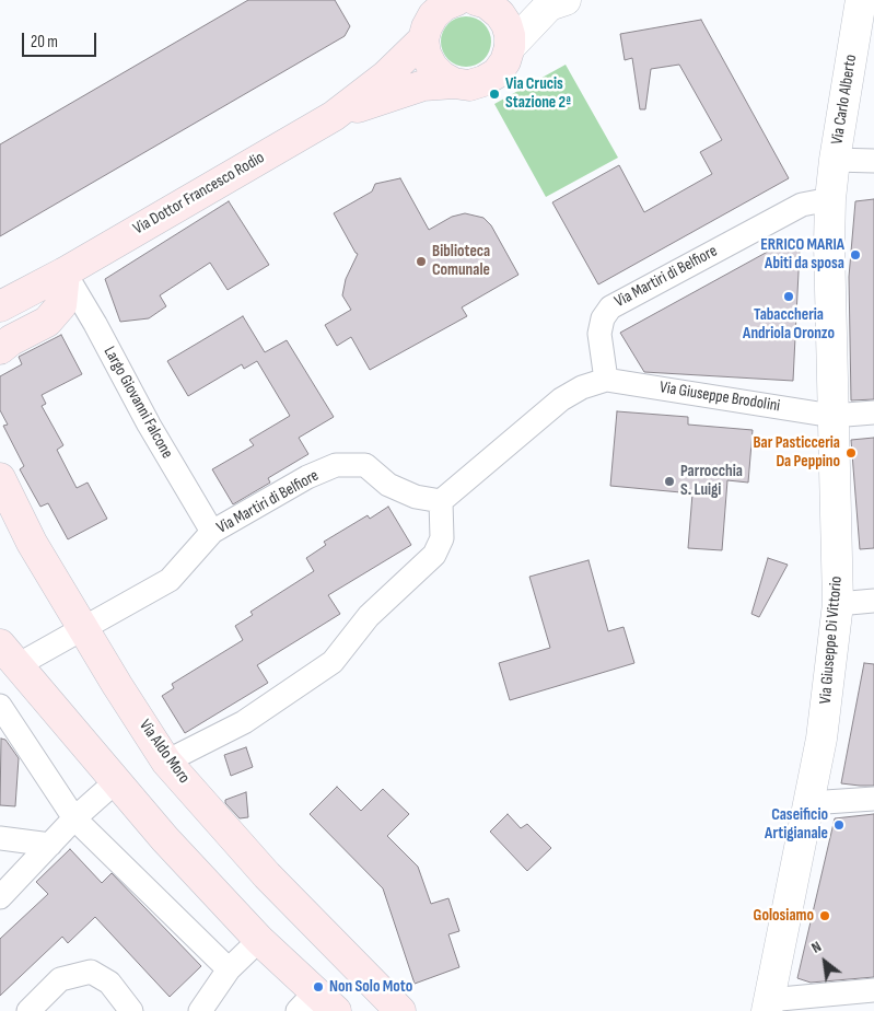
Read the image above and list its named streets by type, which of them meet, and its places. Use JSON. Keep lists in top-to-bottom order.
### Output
{
  "streets": {
    "main road": ["Via Dottor Francesco Rodio", "Via Aldo Moro"],
    "street": [
      "Via Carlo Alberto",
      "Via Martiri di Belfiore",
      "Via Giuseppe Brodolini",
      "Largo Giovanni Falcone",
      "Via Giuseppe Di Vittorio"
    ]
  },
  "crossings": [
    ["Via Carlo Alberto", "Via Martiri di Belfiore"],
    ["Via Carlo Alberto", "Via Giuseppe Di Vittorio"],
    ["Via Dottor Francesco Rodio", "Largo Giovanni Falcone"],
    ["Via Martiri di Belfiore", "Via Giuseppe Brodolini"],
    ["Via Martiri di Belfiore", "Largo Giovanni Falcone"],
    ["Via Martiri di Belfiore", "Via Giuseppe Di Vittorio"],
    ["Via Martiri di Belfiore", "Via Aldo Moro"],
    ["Via Giuseppe Brodolini", "Via Giuseppe Di Vittorio"]
  ],
  "places": [
    "Via Crucis Stazione 2ª",
    "ERRICO MARIA Abiti da sposa",
    "Biblioteca Comunale",
    "Tabaccheria Andriola Oronzo",
    "Bar Pasticceria Da Peppino",
    "Parrocchia S. Luigi",
    "Caseificio Artigianale",
    "Golosiamo",
    "Non Solo Moto"
  ],
  "scale_bar": "20 m",
  "north": "top left"
}
